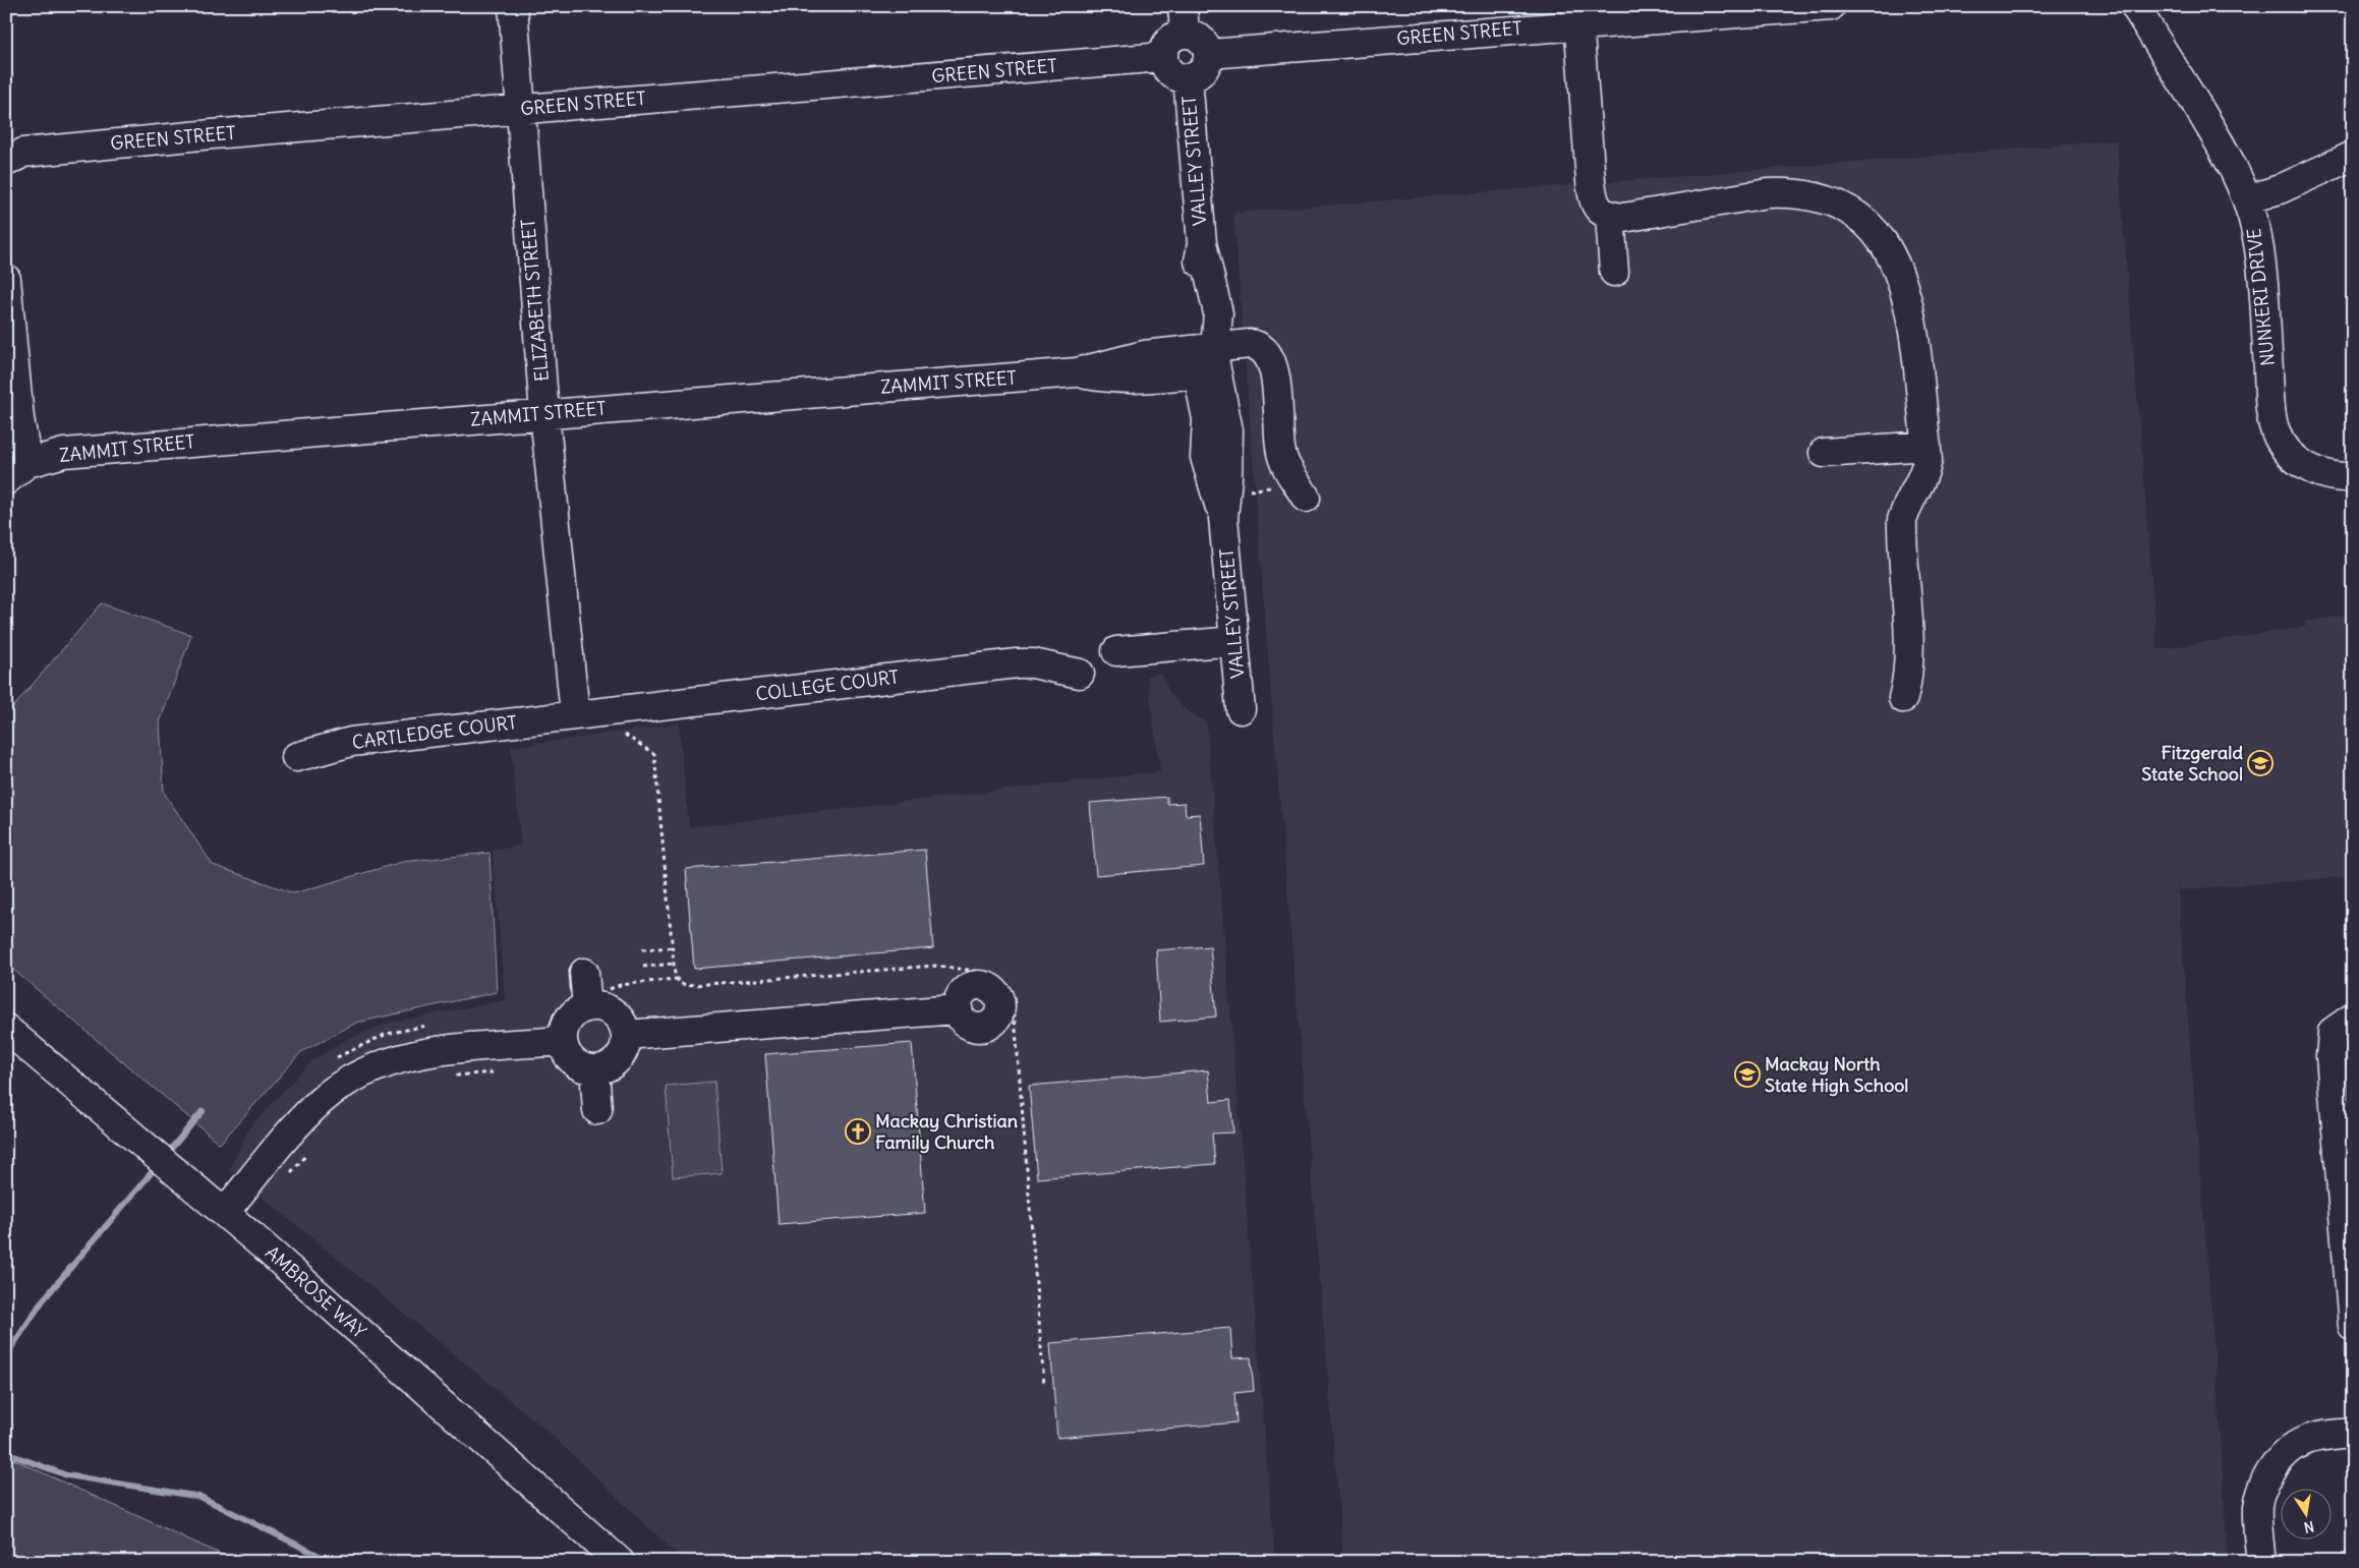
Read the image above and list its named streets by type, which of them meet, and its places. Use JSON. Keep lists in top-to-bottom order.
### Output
{
  "streets": {
    "street": [
      "GREEN STREET",
      "VALLEY STREET",
      "NUNKERI DRIVE",
      "ELIZABETH STREET",
      "ZAMMIT STREET",
      "COLLEGE COURT",
      "CARTLEDGE COURT",
      "AMBROSE WAY"
    ]
  },
  "crossings": [
    ["GREEN STREET", "VALLEY STREET"],
    ["GREEN STREET", "ELIZABETH STREET"],
    ["VALLEY STREET", "ZAMMIT STREET"],
    ["ELIZABETH STREET", "ZAMMIT STREET"],
    ["ELIZABETH STREET", "COLLEGE COURT"],
    ["ELIZABETH STREET", "CARTLEDGE COURT"],
    ["COLLEGE COURT", "CARTLEDGE COURT"]
  ],
  "places": {
    "school or university": ["Fitzgerald State School", "Mackay North State High School"],
    "church": ["Mackay Christian Family Church"]
  },
  "north": "bottom"
}
